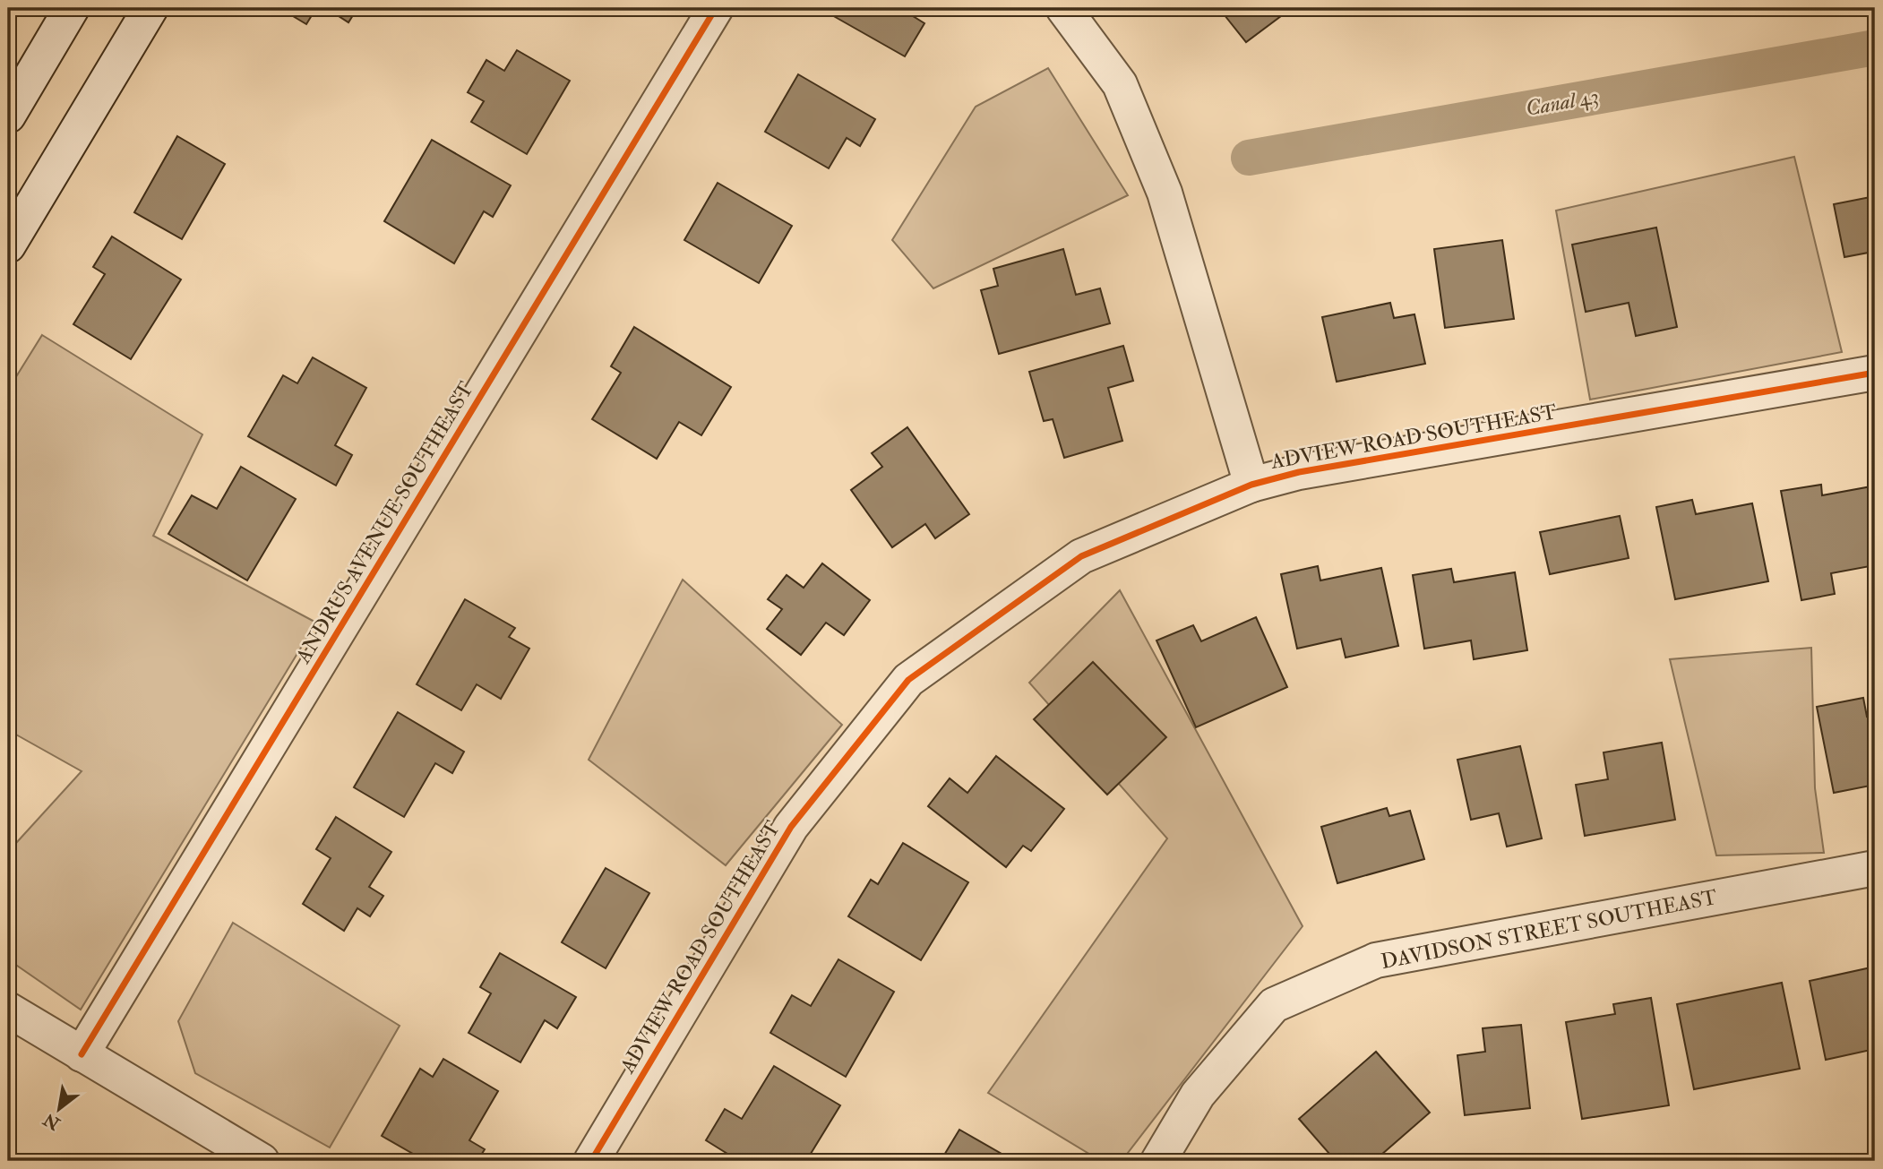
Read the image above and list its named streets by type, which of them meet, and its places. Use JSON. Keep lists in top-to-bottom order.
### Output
{
  "streets": {
    "street": ["ADVIEW ROAD SOUTHEAST", "ANDRUS AVENUE SOUTHEAST", "DAVIDSON STREET SOUTHEAST"]
  },
  "water": ["Canal 43"],
  "north": "bottom left"
}
